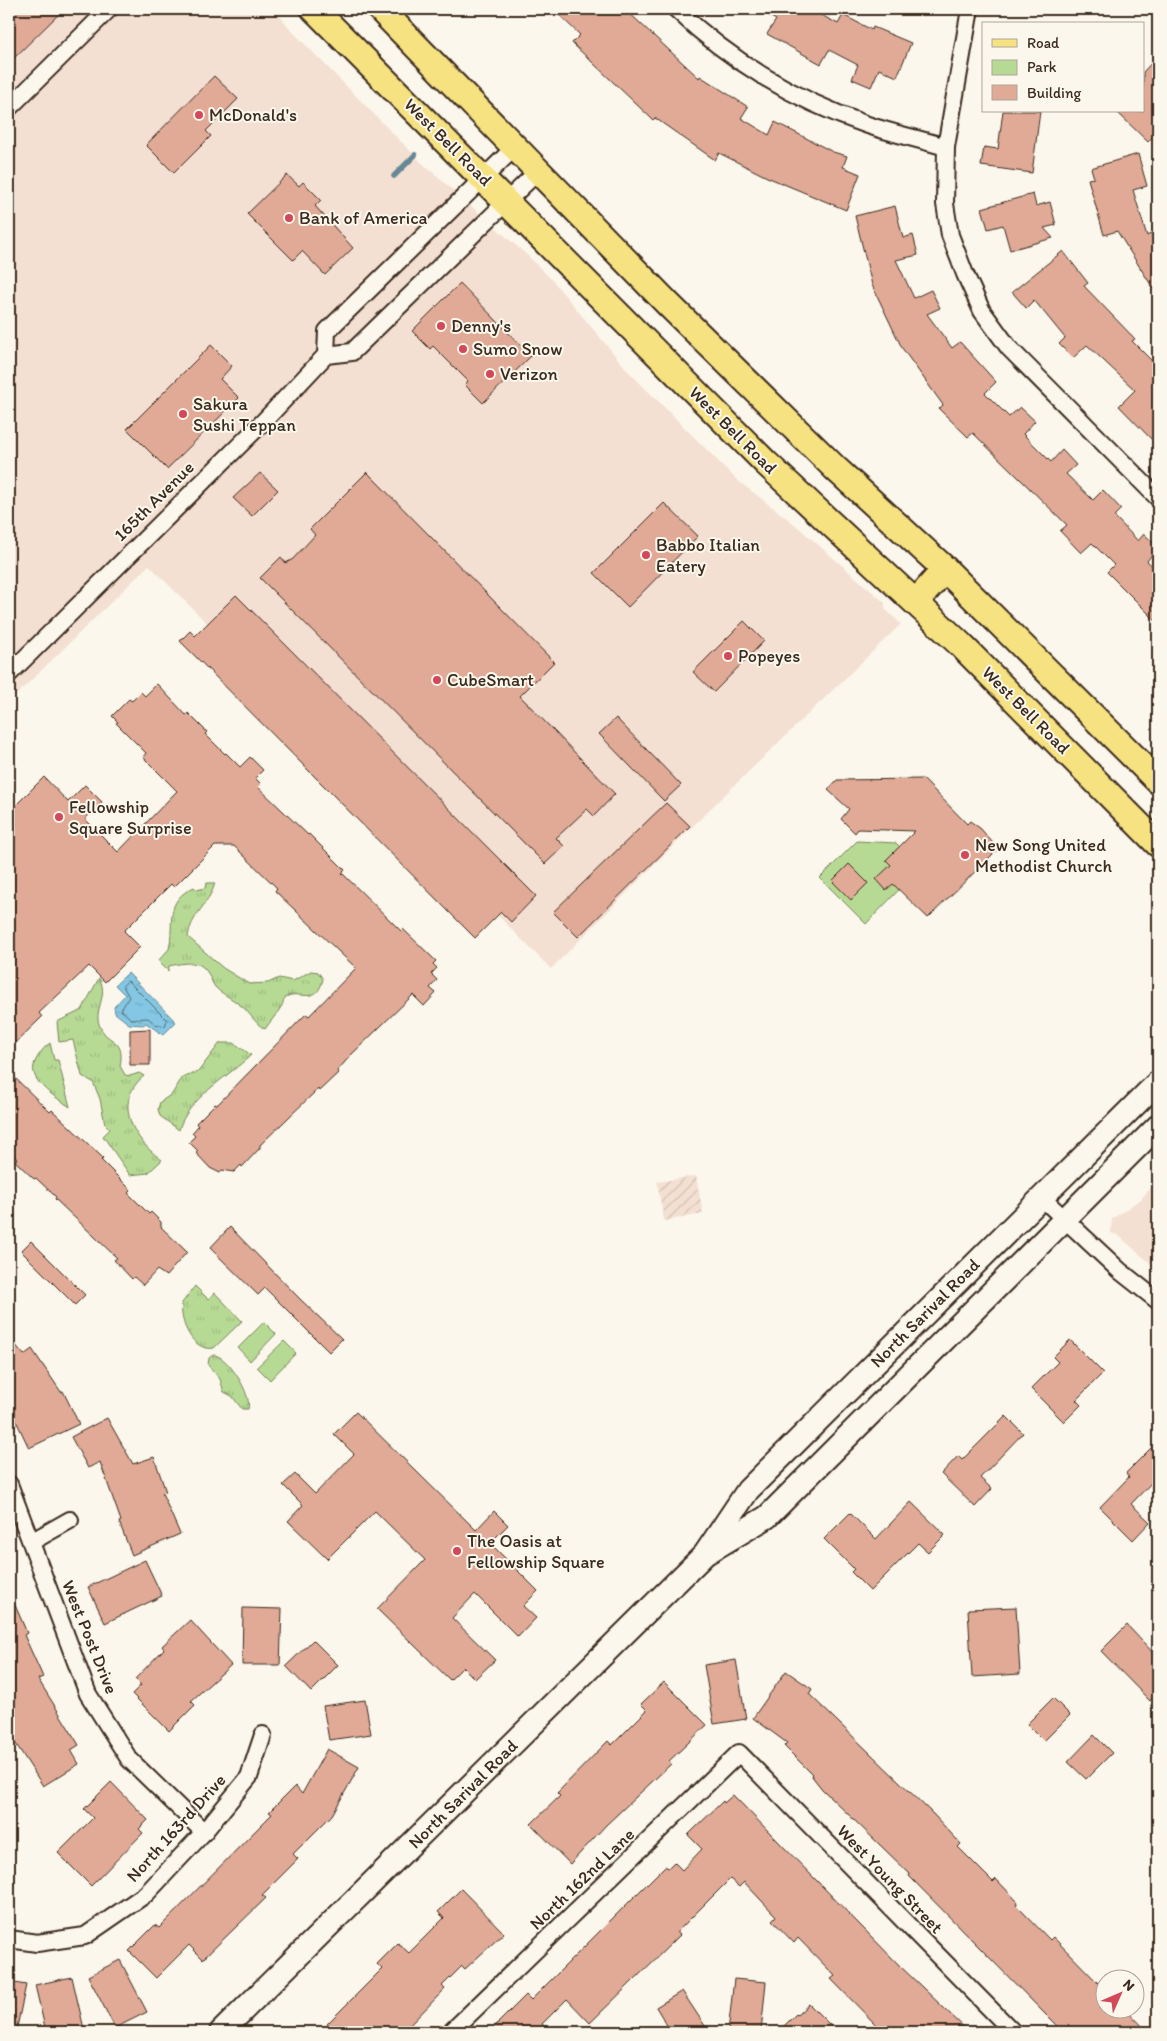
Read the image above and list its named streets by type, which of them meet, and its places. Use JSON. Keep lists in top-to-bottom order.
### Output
{
  "streets": {
    "main road": ["West Bell Road", "North Sarival Road"],
    "street": [
      "165th Avenue",
      "West Post Drive",
      "North 163rd Drive",
      "North 162nd Lane",
      "West Young Street"
    ]
  },
  "crossings": [
    ["West Post Drive", "North 163rd Drive"],
    ["North 162nd Lane", "West Young Street"]
  ],
  "places": [
    "McDonald's",
    "Bank of America",
    "Denny's",
    "Sumo Snow",
    "Verizon",
    "Sakura Sushi Teppan",
    "Babbo Italian Eatery",
    "Popeyes",
    "CubeSmart",
    "Fellowship Square Surprise",
    "New Song United Methodist Church",
    "The Oasis at Fellowship Square"
  ],
  "legend": ["Road", "Park", "Building"],
  "north": "top right"
}
